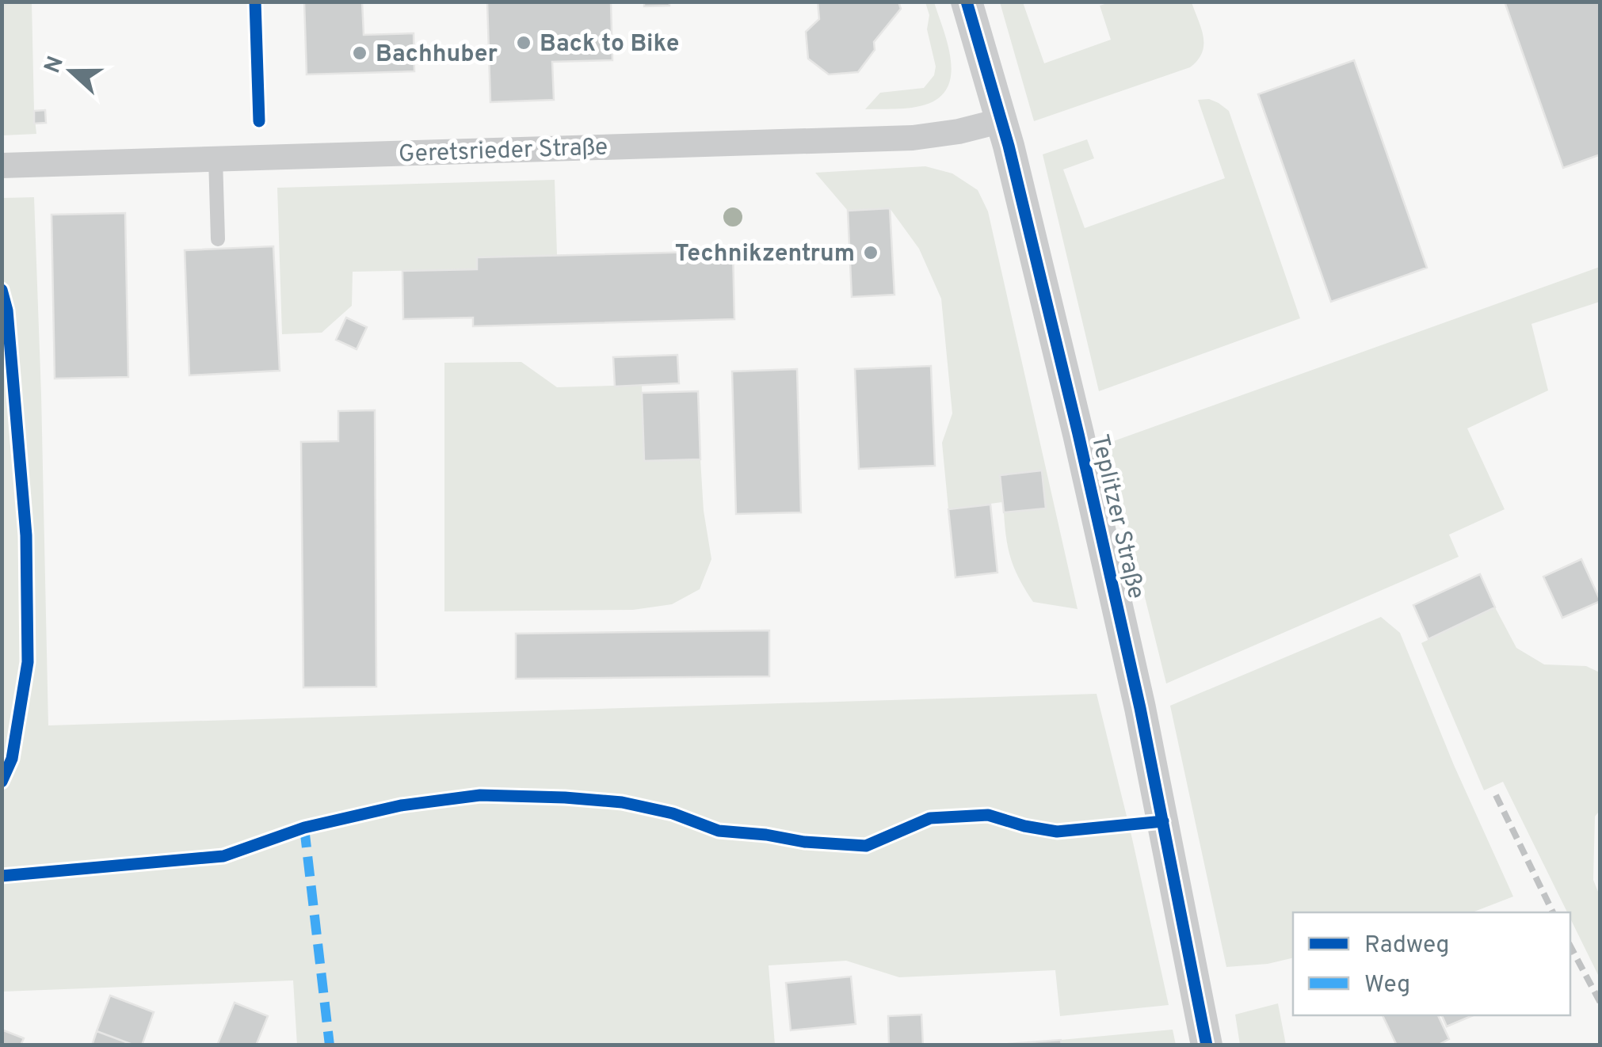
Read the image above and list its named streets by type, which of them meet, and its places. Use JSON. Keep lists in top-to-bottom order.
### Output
{
  "streets": {
    "street": ["Geretsrieder Straße", "Teplitzer Straße"]
  },
  "crossings": [
    ["Geretsrieder Straße", "Teplitzer Straße"]
  ],
  "places": ["Back to Bike", "Bachhuber", "Technikzentrum"],
  "legend": ["Radweg", "Weg"],
  "north": "left"
}
